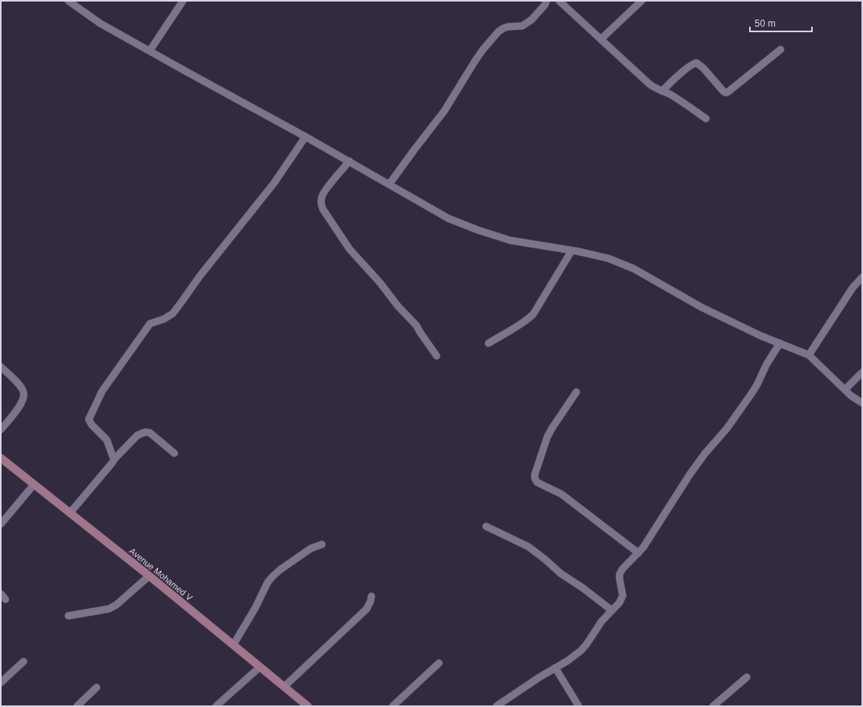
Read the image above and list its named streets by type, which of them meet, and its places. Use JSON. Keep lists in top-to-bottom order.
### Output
{
  "streets": {
    "main road": ["Avenue Mohamed V"]
  },
  "scale_bar": "50 m"
}
